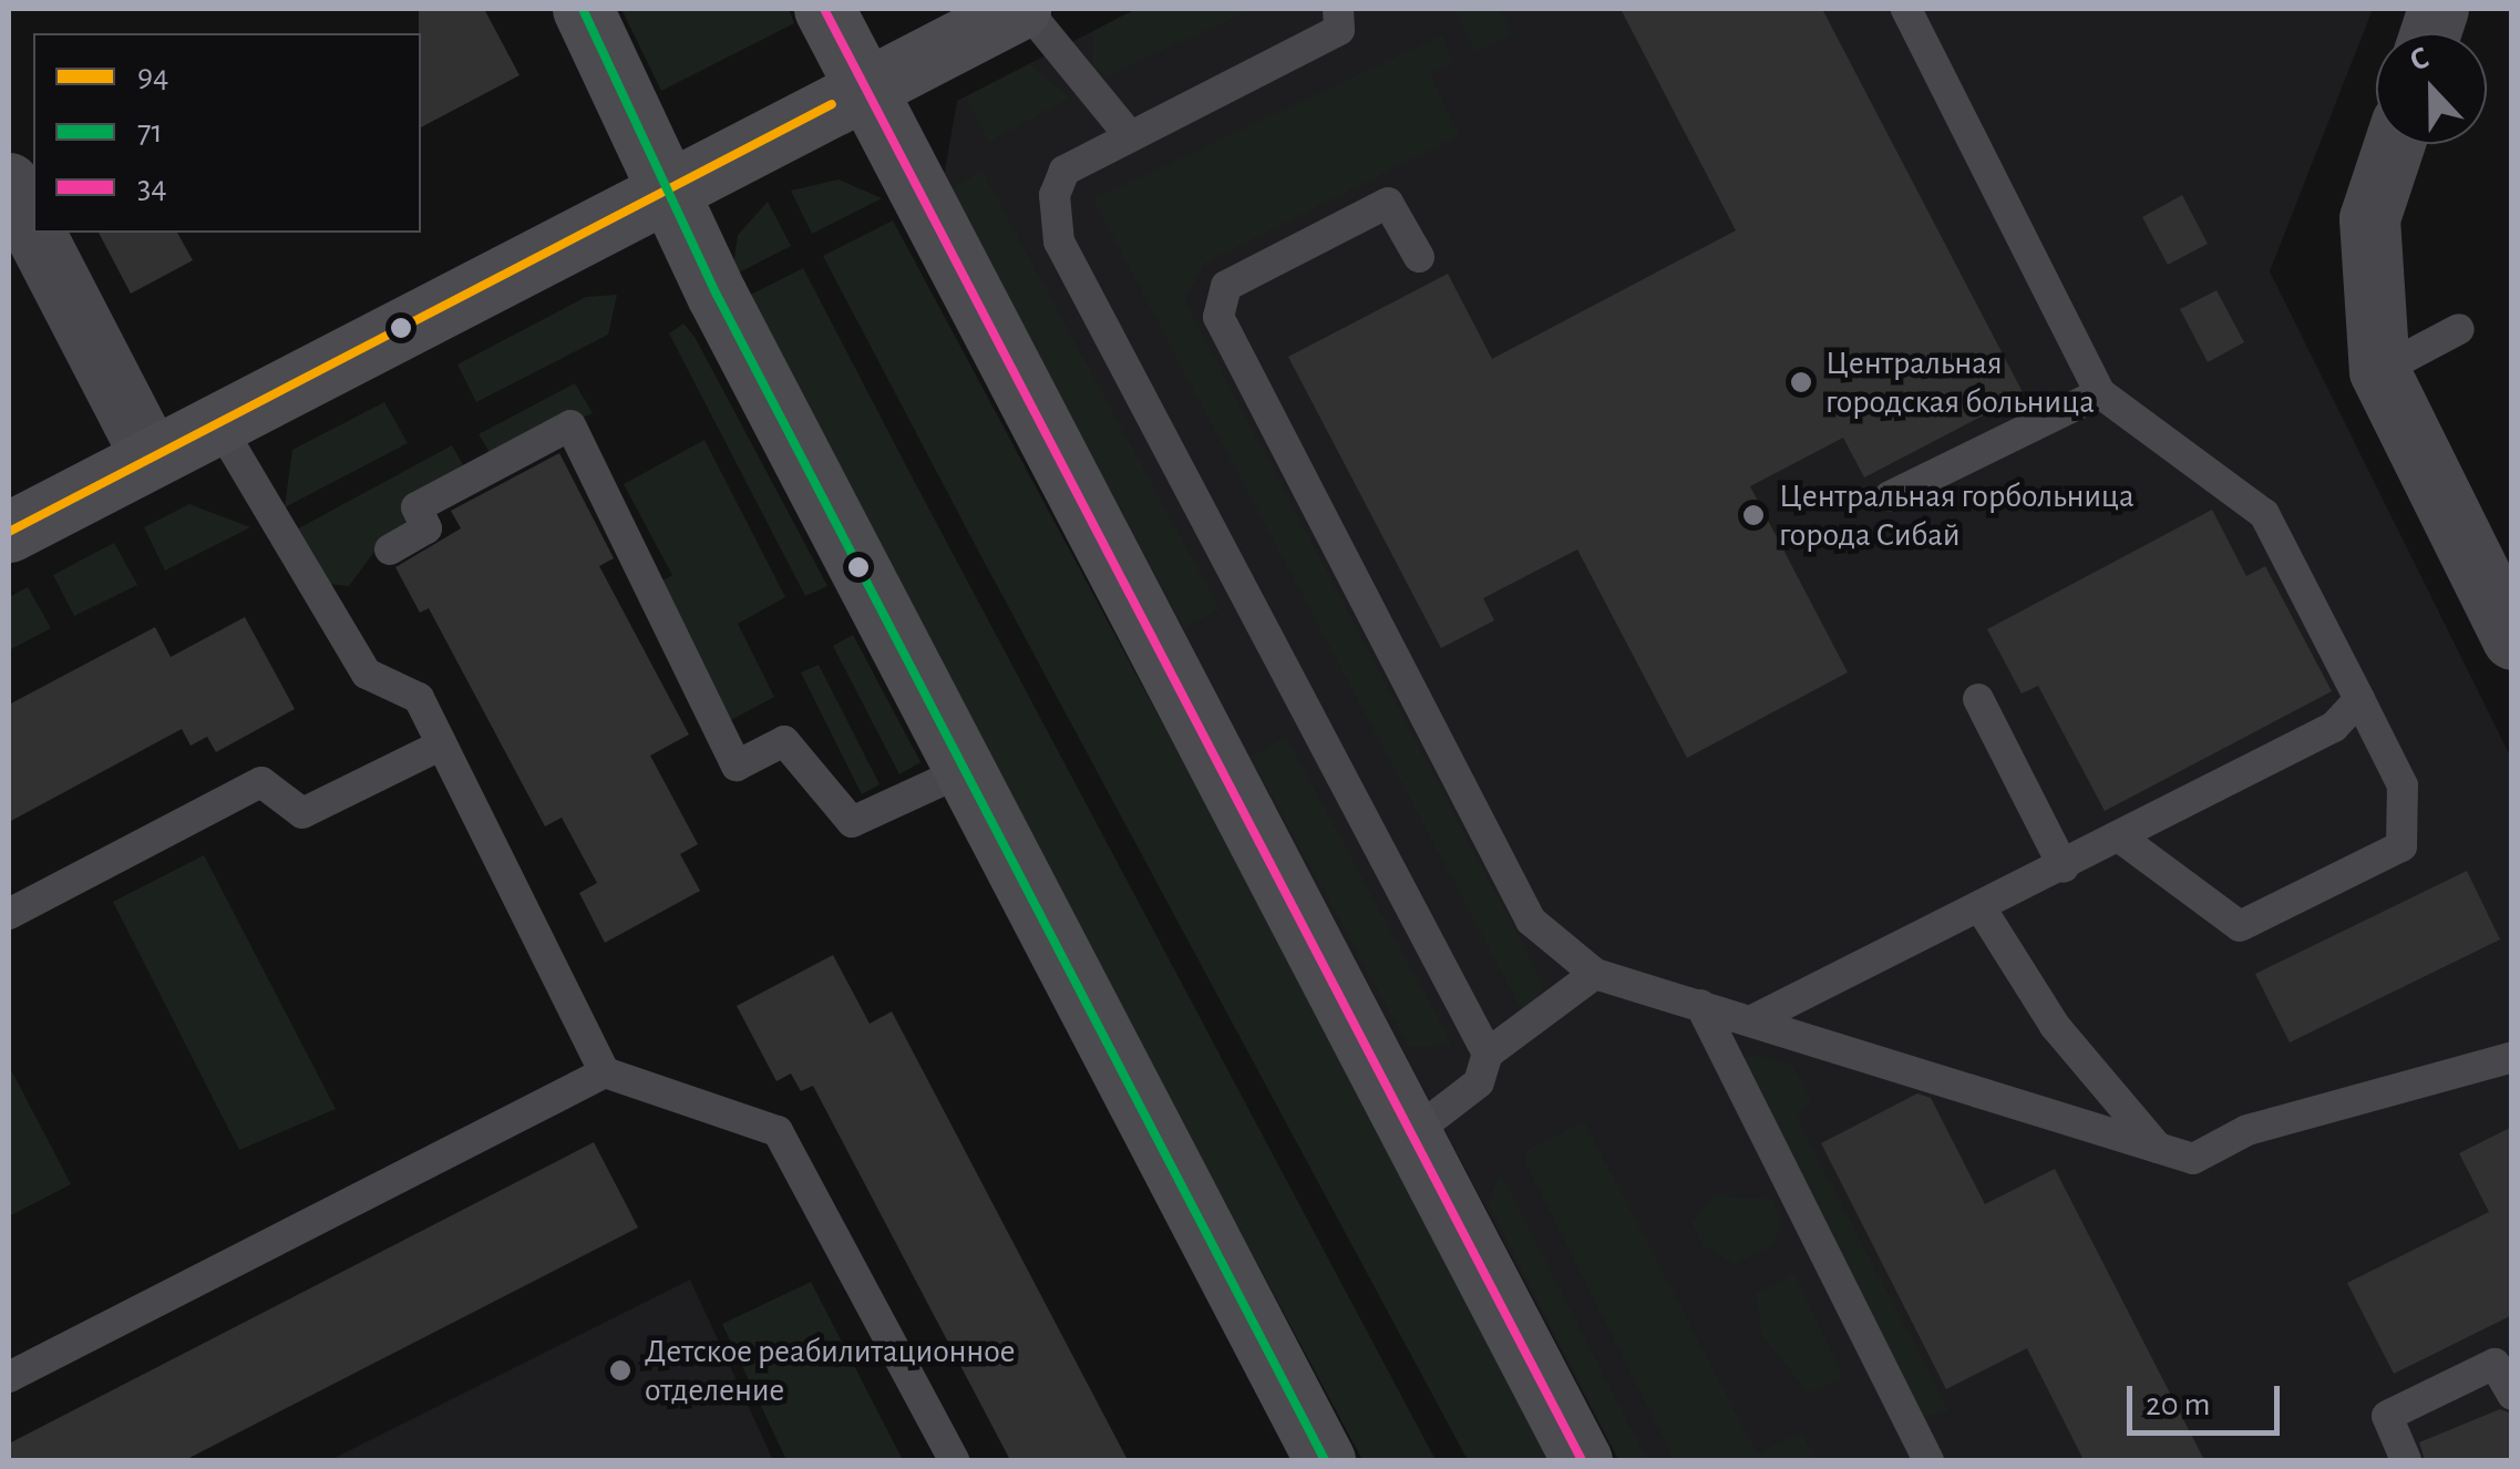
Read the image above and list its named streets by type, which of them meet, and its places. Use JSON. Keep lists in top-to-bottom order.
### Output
{
  "places": ["Центральная городская больница", "Центральная горбольница города Сибай", "Детское реабилитационное отделение"],
  "lines": ["transit line 71", "transit line 34", "transit line 94"],
  "legend": ["94", "71", "34"],
  "scale_bar": "20 m",
  "north": "top"
}
